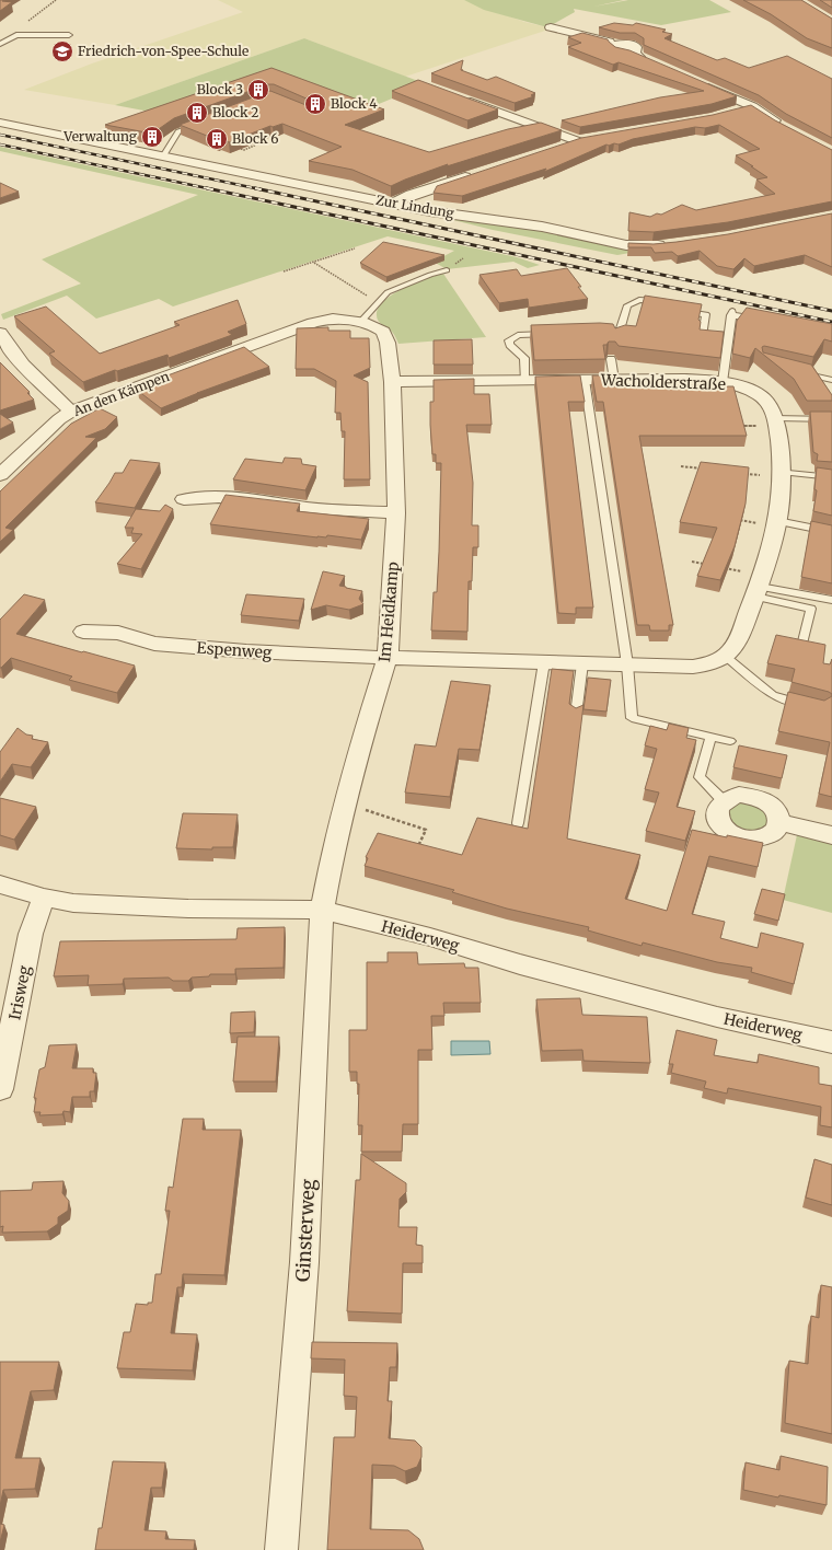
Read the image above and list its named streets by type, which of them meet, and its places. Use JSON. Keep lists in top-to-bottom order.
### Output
{
  "streets": {
    "street": [
      "Zur Lindung",
      "Wacholderstraße",
      "An den Kämpen",
      "Im Heidkamp",
      "Espenweg",
      "Heiderweg",
      "Irisweg",
      "Ginsterweg"
    ]
  },
  "crossings": [
    ["Wacholderstraße", "Im Heidkamp"],
    ["An den Kämpen", "Im Heidkamp"],
    ["Im Heidkamp", "Espenweg"],
    ["Im Heidkamp", "Heiderweg"],
    ["Im Heidkamp", "Ginsterweg"],
    ["Heiderweg", "Irisweg"],
    ["Heiderweg", "Ginsterweg"]
  ],
  "places": {
    "school or university": ["Friedrich-von-Spee-Schule"],
    "building": [
      "Block 3",
      "Block 4",
      "Block 2",
      "Verwaltung",
      "Block 6"
    ]
  }
}
